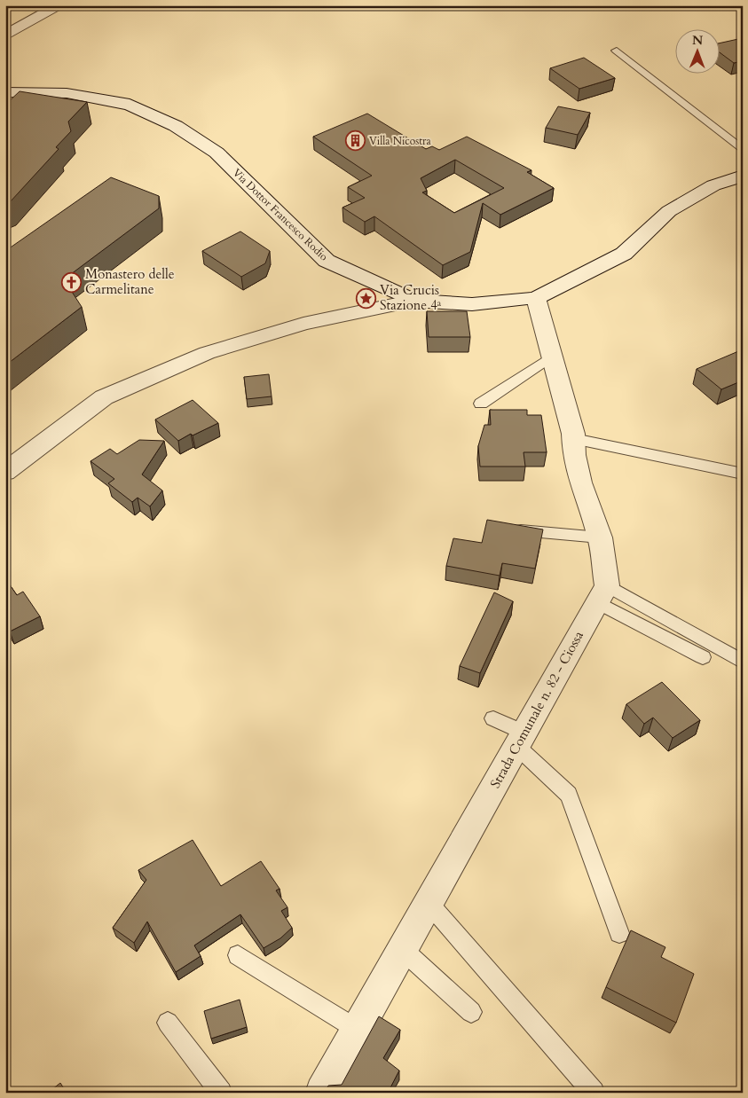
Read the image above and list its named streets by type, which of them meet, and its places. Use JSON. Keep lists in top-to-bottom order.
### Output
{
  "streets": {
    "street": ["Via Dottor Francesco Rodio", "Strada Comunale n. 82 - Ciossa"]
  },
  "places": {
    "building": ["Villa Nicostra"],
    "church": ["Monastero delle Carmelitane"],
    "place": ["Via Crucis Stazione 4ª"]
  },
  "north": "top"
}
